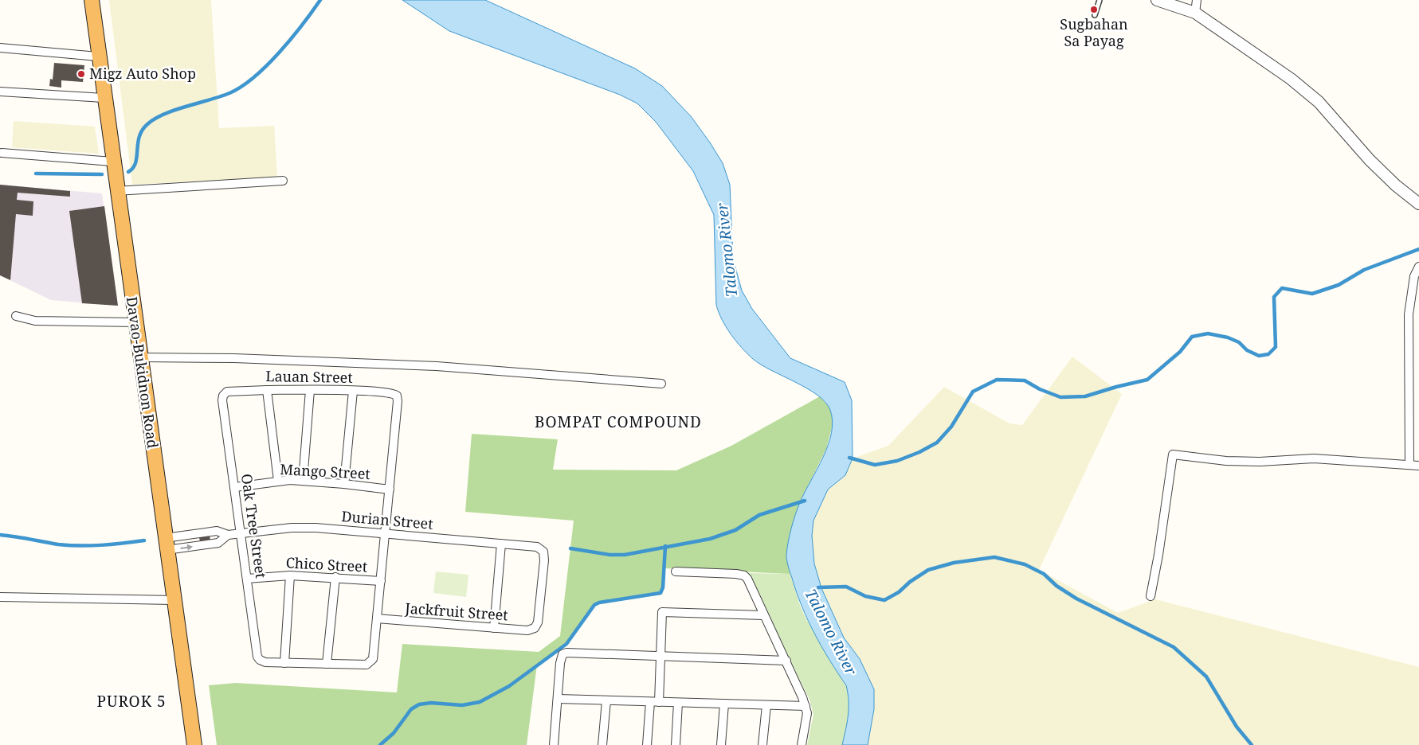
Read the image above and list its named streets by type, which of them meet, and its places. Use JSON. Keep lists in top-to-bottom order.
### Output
{
  "streets": {
    "highway": ["Davao-Bukidnon Road"],
    "street": [
      "Lauan Street",
      "Mango Street",
      "Durian Street",
      "Oak Tree Street",
      "Chico Street",
      "Jackfruit Street"
    ]
  },
  "crossings": [
    ["Davao-Bukidnon Road", "Durian Street"],
    ["Lauan Street", "Mango Street"],
    ["Lauan Street", "Oak Tree Street"],
    ["Mango Street", "Oak Tree Street"],
    ["Durian Street", "Oak Tree Street"],
    ["Durian Street", "Jackfruit Street"],
    ["Oak Tree Street", "Chico Street"]
  ],
  "districts": ["BOMPAT COMPOUND", "PUROK 5"],
  "water": ["Talomo River"],
  "places": ["Sugbahan Sa Payag", "Migz Auto Shop"]
}
